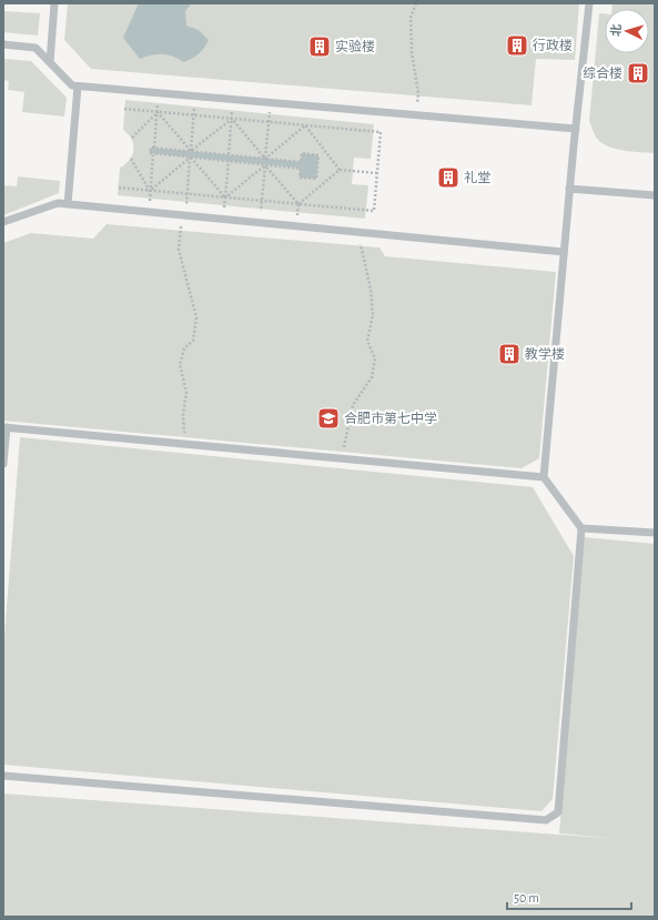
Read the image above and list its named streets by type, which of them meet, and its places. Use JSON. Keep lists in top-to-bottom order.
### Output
{
  "places": {
    "building": [
      "行政楼",
      "实验楼",
      "综合楼",
      "礼堂",
      "教学楼"
    ],
    "school or university": ["合肥市第七中学"]
  },
  "scale_bar": "50 m",
  "north": "left"
}
